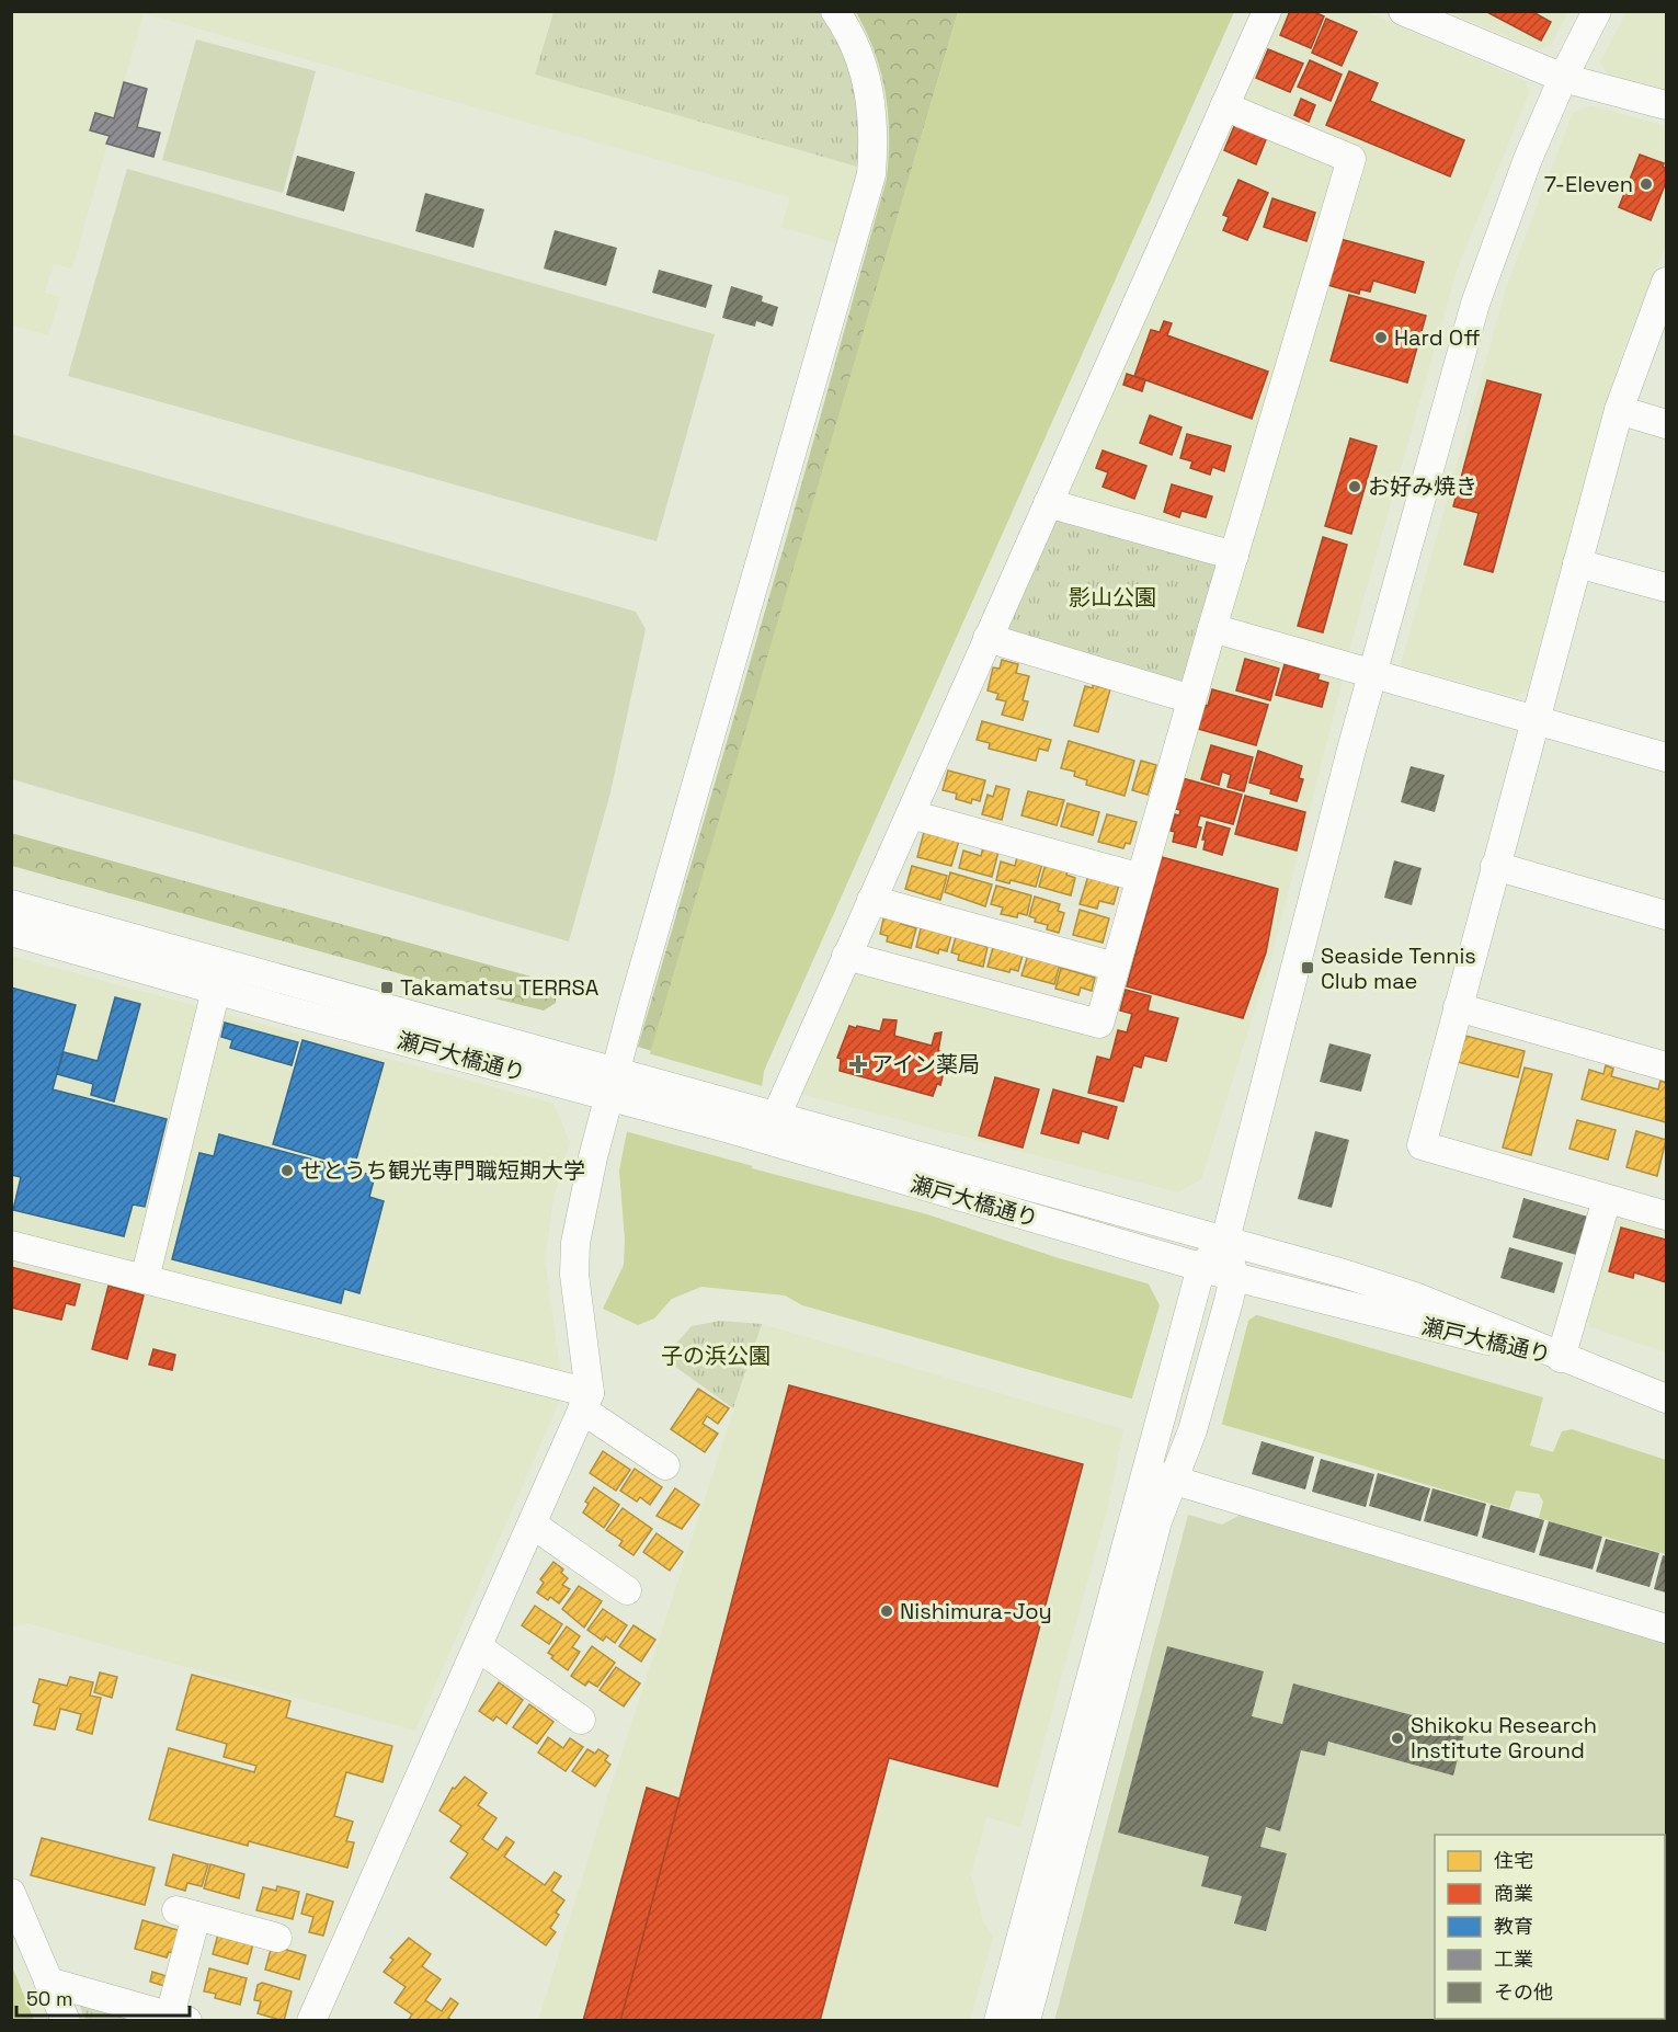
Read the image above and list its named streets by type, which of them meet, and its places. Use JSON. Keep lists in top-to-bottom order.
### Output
{
  "streets": {
    "street": ["瀬戸大橋通り"]
  },
  "parks": ["影山公園", "子の浜公園"],
  "places": {
    "other": [
      "7-Eleven",
      "Hard Off",
      "お好み焼き",
      "せとうち観光専門職短期大学",
      "Nishimura-Joy",
      "Shikoku Research Institute Ground"
    ],
    "transit": ["Seaside Tennis Club mae", "Takamatsu TERRSA"],
    "health": ["アイン薬局"]
  },
  "legend": [
    "住宅",
    "商業",
    "教育",
    "工業",
    "その他"
  ],
  "scale_bar": "50 m"
}
